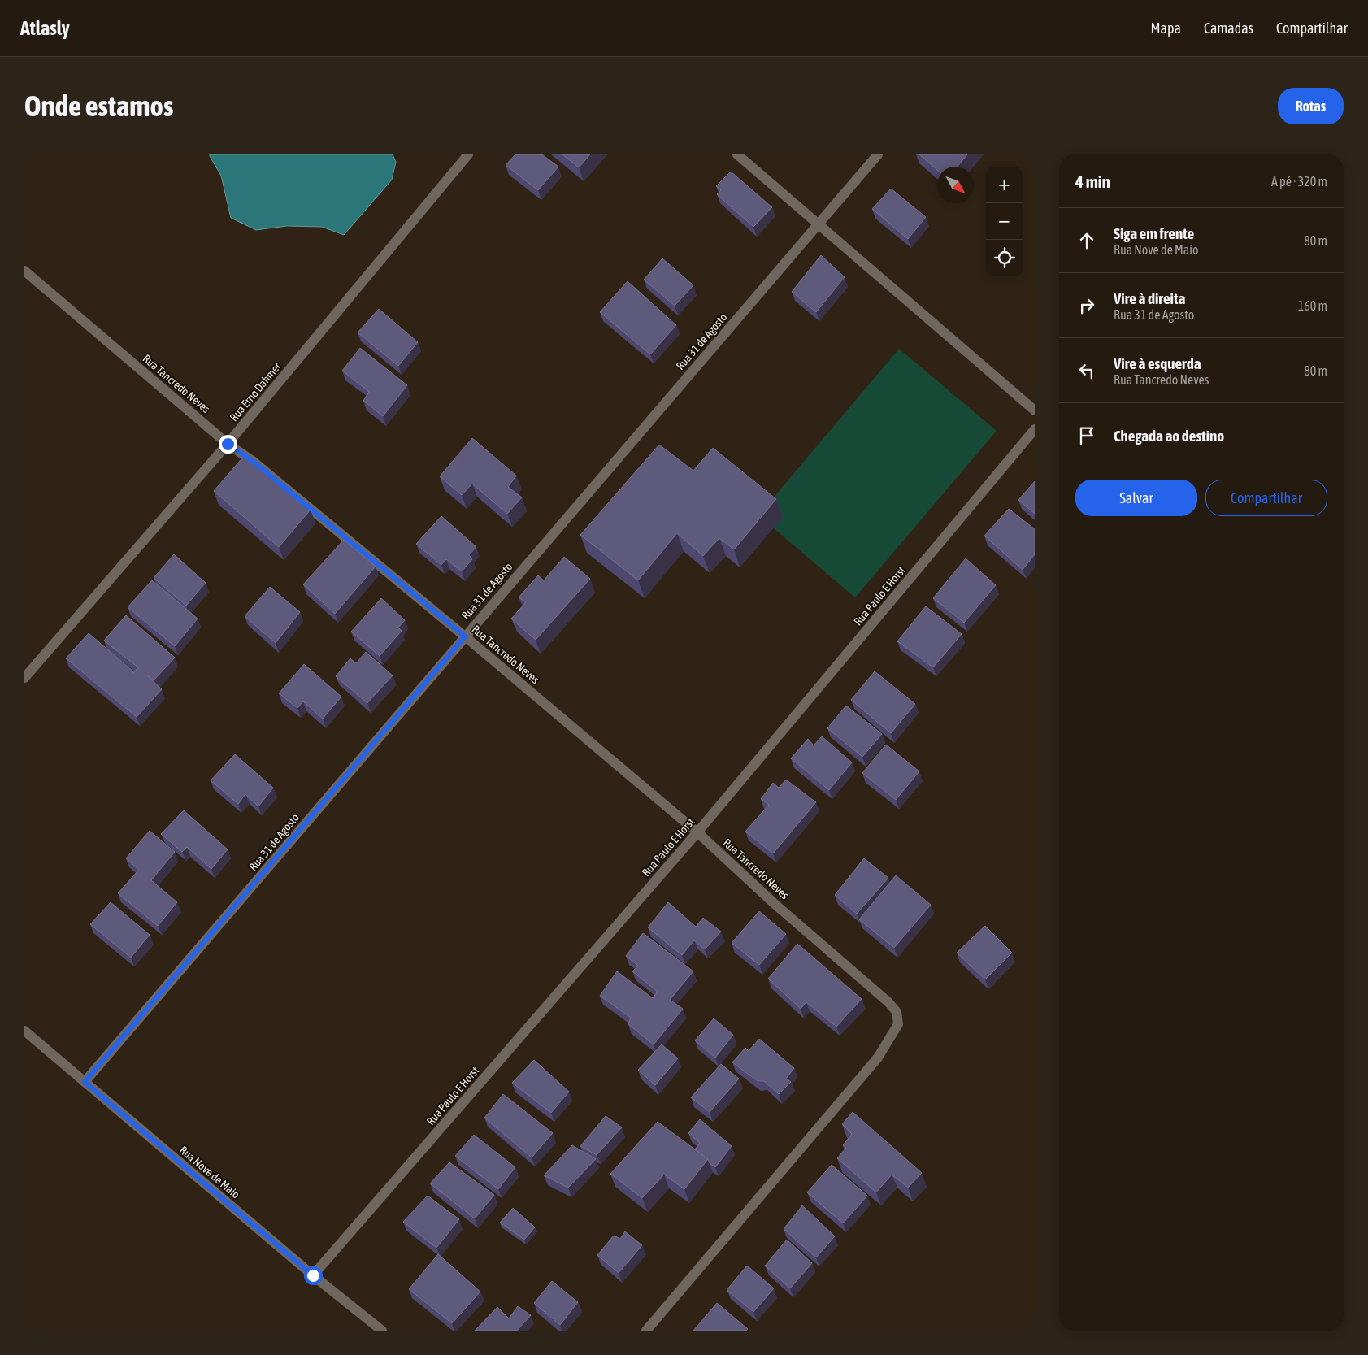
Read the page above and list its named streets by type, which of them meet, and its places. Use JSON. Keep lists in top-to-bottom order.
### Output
{
  "streets": {
    "street": [
      "Rua 31 de Agosto",
      "Rua Tancredo Neves",
      "Rua Erno Dahmer",
      "Rua Paulo E Horst",
      "Rua Nove de Maio"
    ]
  },
  "crossings": [
    ["Rua 31 de Agosto", "Rua Tancredo Neves"],
    ["Rua 31 de Agosto", "Rua Nove de Maio"],
    ["Rua Tancredo Neves", "Rua Erno Dahmer"],
    ["Rua Tancredo Neves", "Rua Paulo E Horst"],
    ["Rua Paulo E Horst", "Rua Nove de Maio"]
  ],
  "north": "bottom right",
  "page": {
    "header": "Atlasly",
    "nav": ["Mapa", "Camadas", "Compartilhar"],
    "buttons": [
      "Rotas",
      ["Salvar", "Compartilhar"]
    ],
    "title": "Onde estamos",
    "heading": ["4 min", "A pé · 320 m"],
    "map_buttons": ["+", "−"],
    "list": [
      ["Siga em frente", "Rua Nove de Maio", "80 m"],
      ["Vire à direita", "Rua 31 de Agosto", "160 m"],
      ["Vire à esquerda", "Rua Tancredo Neves", "80 m"],
      "Chegada ao destino"
    ]
  }
}
